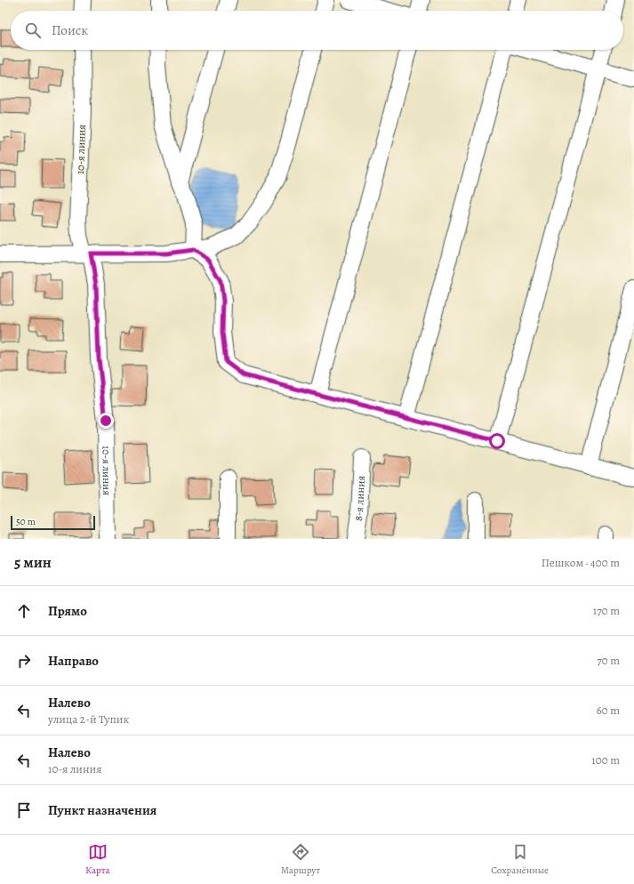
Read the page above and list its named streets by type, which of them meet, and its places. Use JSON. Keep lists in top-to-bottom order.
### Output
{
  "streets": {
    "street": ["10-я линия", "8-я линия"]
  },
  "scale_bar": "50 m",
  "page": {
    "search": "Поиск",
    "scale": "50 m",
    "heading": ["5 мин", "Пешком · 400 m"],
    "list": [
      ["Прямо", "170 m"],
      ["Направо", "70 m"],
      ["Налево", "улица 2-й Тупик", "60 m"],
      ["Налево", "10-я линия", "100 m"],
      "Пункт назначения"
    ],
    "nav": ["Карта", "Маршрут", "Сохранённые"]
  }
}
